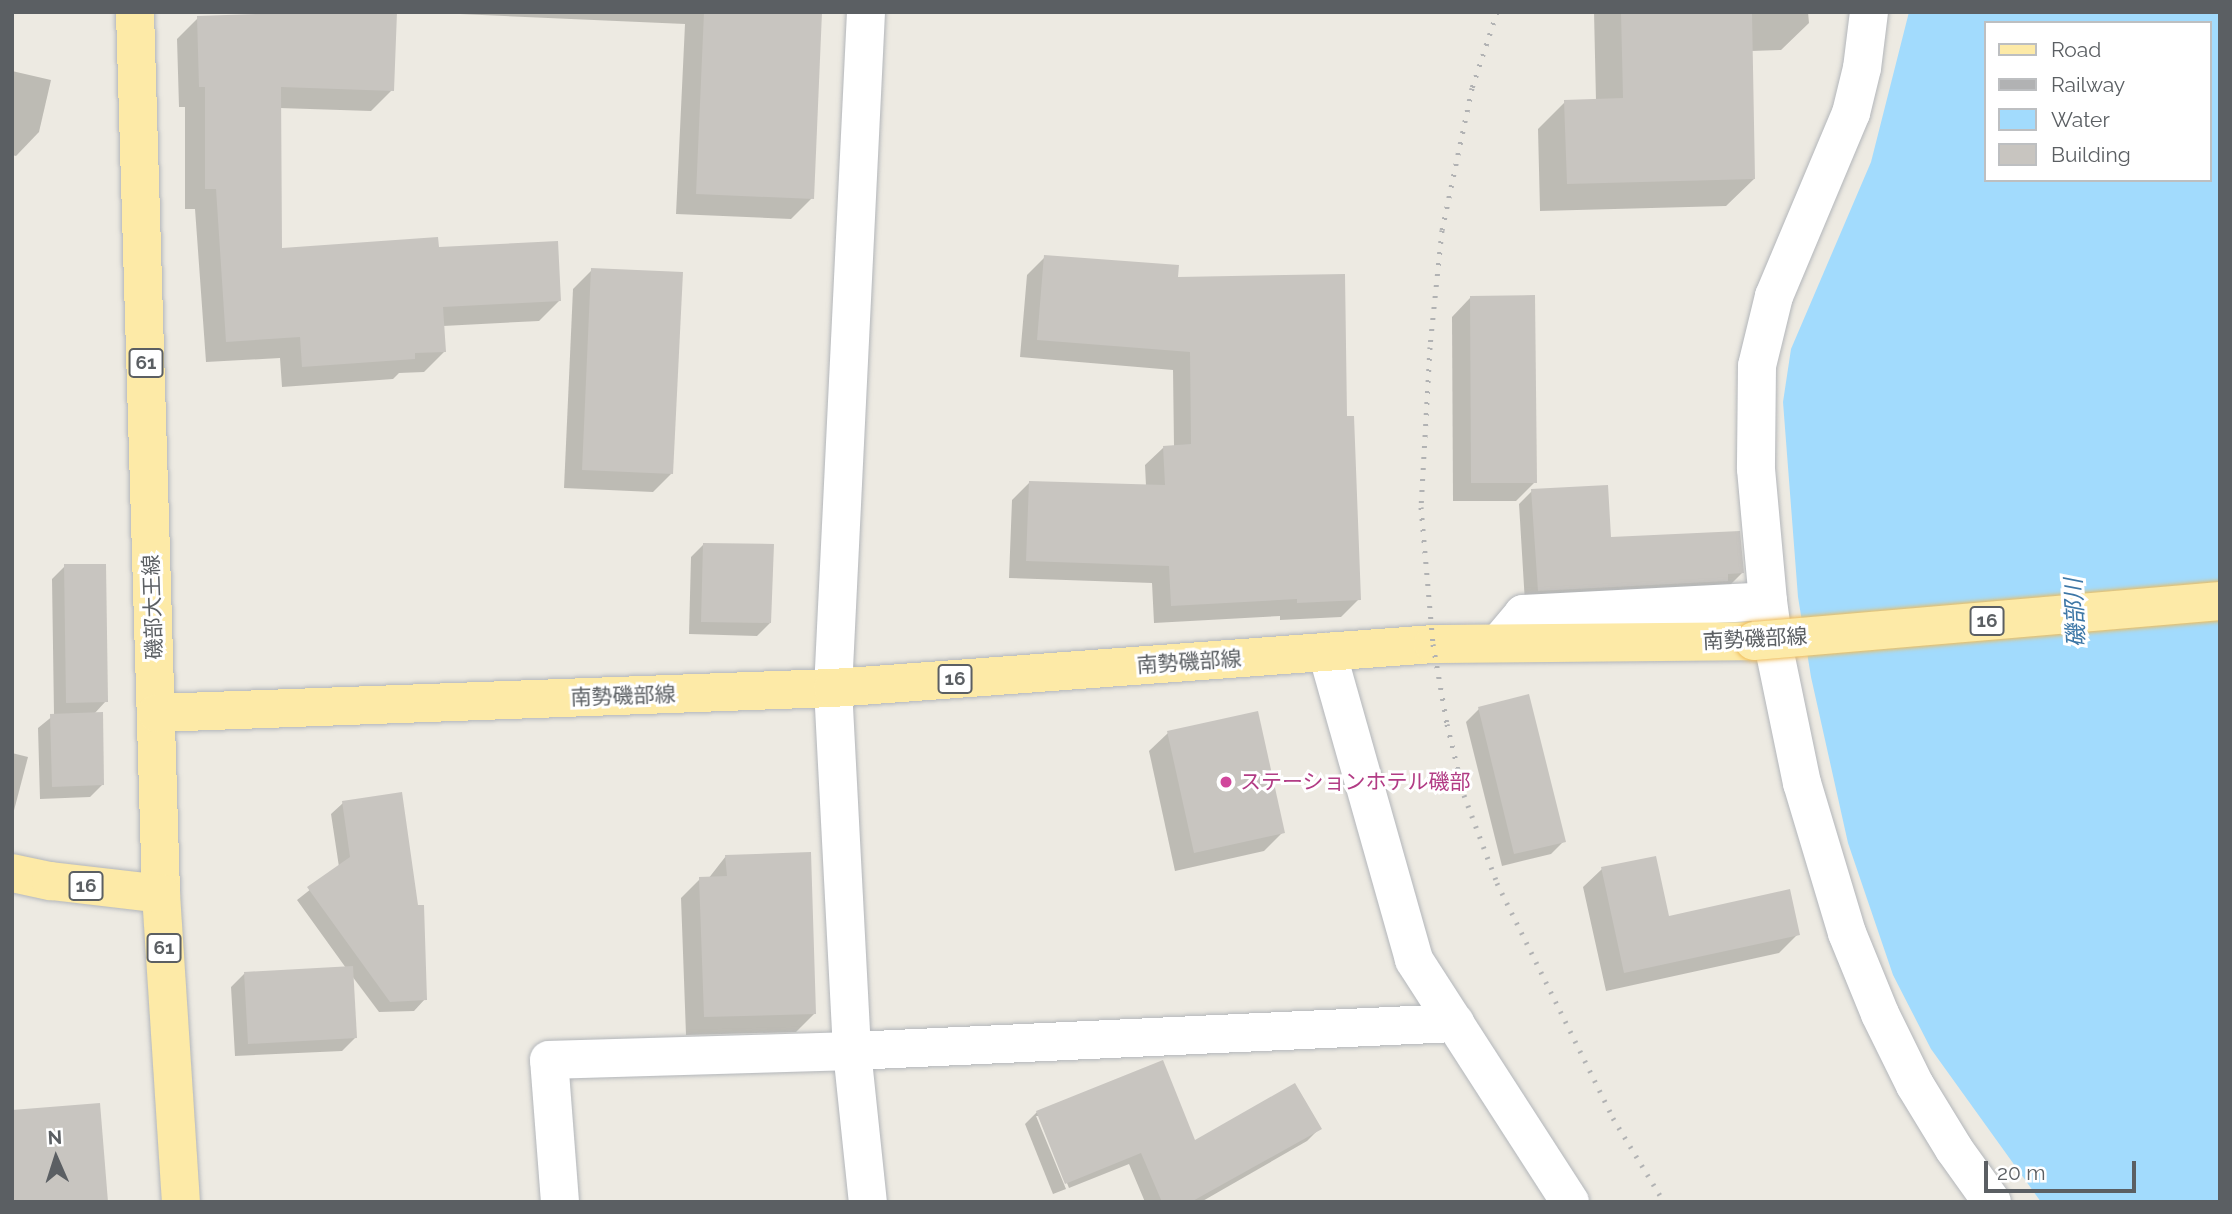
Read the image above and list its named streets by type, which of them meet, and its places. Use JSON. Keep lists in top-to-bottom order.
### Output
{
  "streets": {
    "main road": [
      "61",
      "磯部大王線",
      "16",
      "南勢磯部線"
    ]
  },
  "crossings": [
    ["磯部大王線", "16"],
    ["磯部大王線", "南勢磯部線"]
  ],
  "water": ["磯部川"],
  "places": ["ステーションホテル磯部"],
  "legend": [
    "Road",
    "Railway",
    "Water",
    "Building"
  ],
  "scale_bar": "20 m",
  "north": "top"
}
